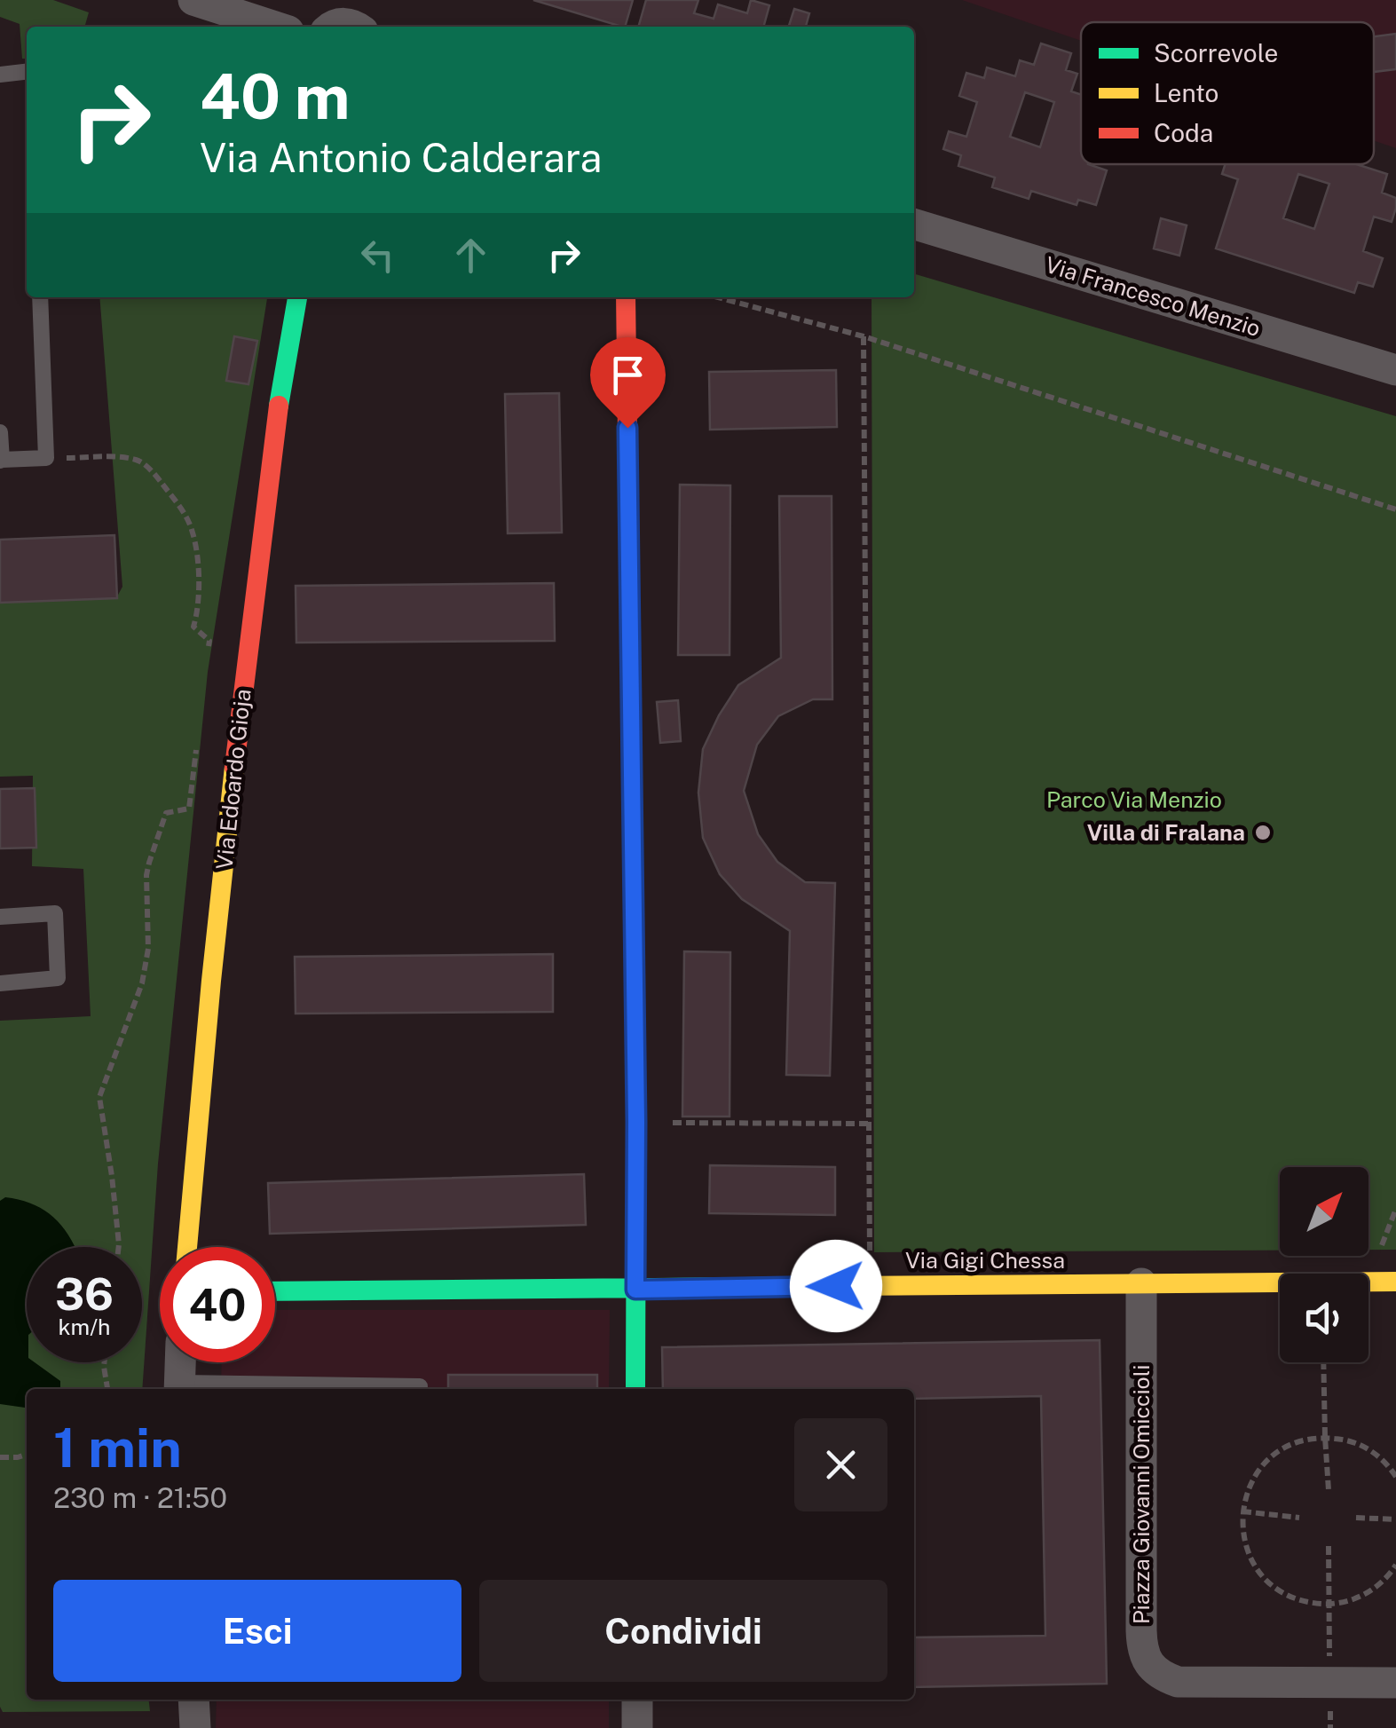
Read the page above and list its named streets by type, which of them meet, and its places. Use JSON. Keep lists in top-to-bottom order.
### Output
{
  "streets": {
    "street": [
      "Via Francesco Menzio",
      "Via Edoardo Gioja",
      "Via Gigi Chessa",
      "Piazza Giovanni Omiccioli"
    ]
  },
  "crossings": [
    ["Via Gigi Chessa", "Piazza Giovanni Omiccioli"]
  ],
  "parks": ["Parco Via Menzio"],
  "places": ["Villa di Fralana"],
  "legend": ["Scorrevole", "Lento", "Coda"],
  "north": "top right",
  "page": {
    "turn": ["40 m", "Via Antonio Calderara"],
    "speed": "36 km/h",
    "limit": "40",
    "heading": ["1 min", "230 m · 21:50"],
    "buttons": ["Esci", "Condividi"]
  }
}
